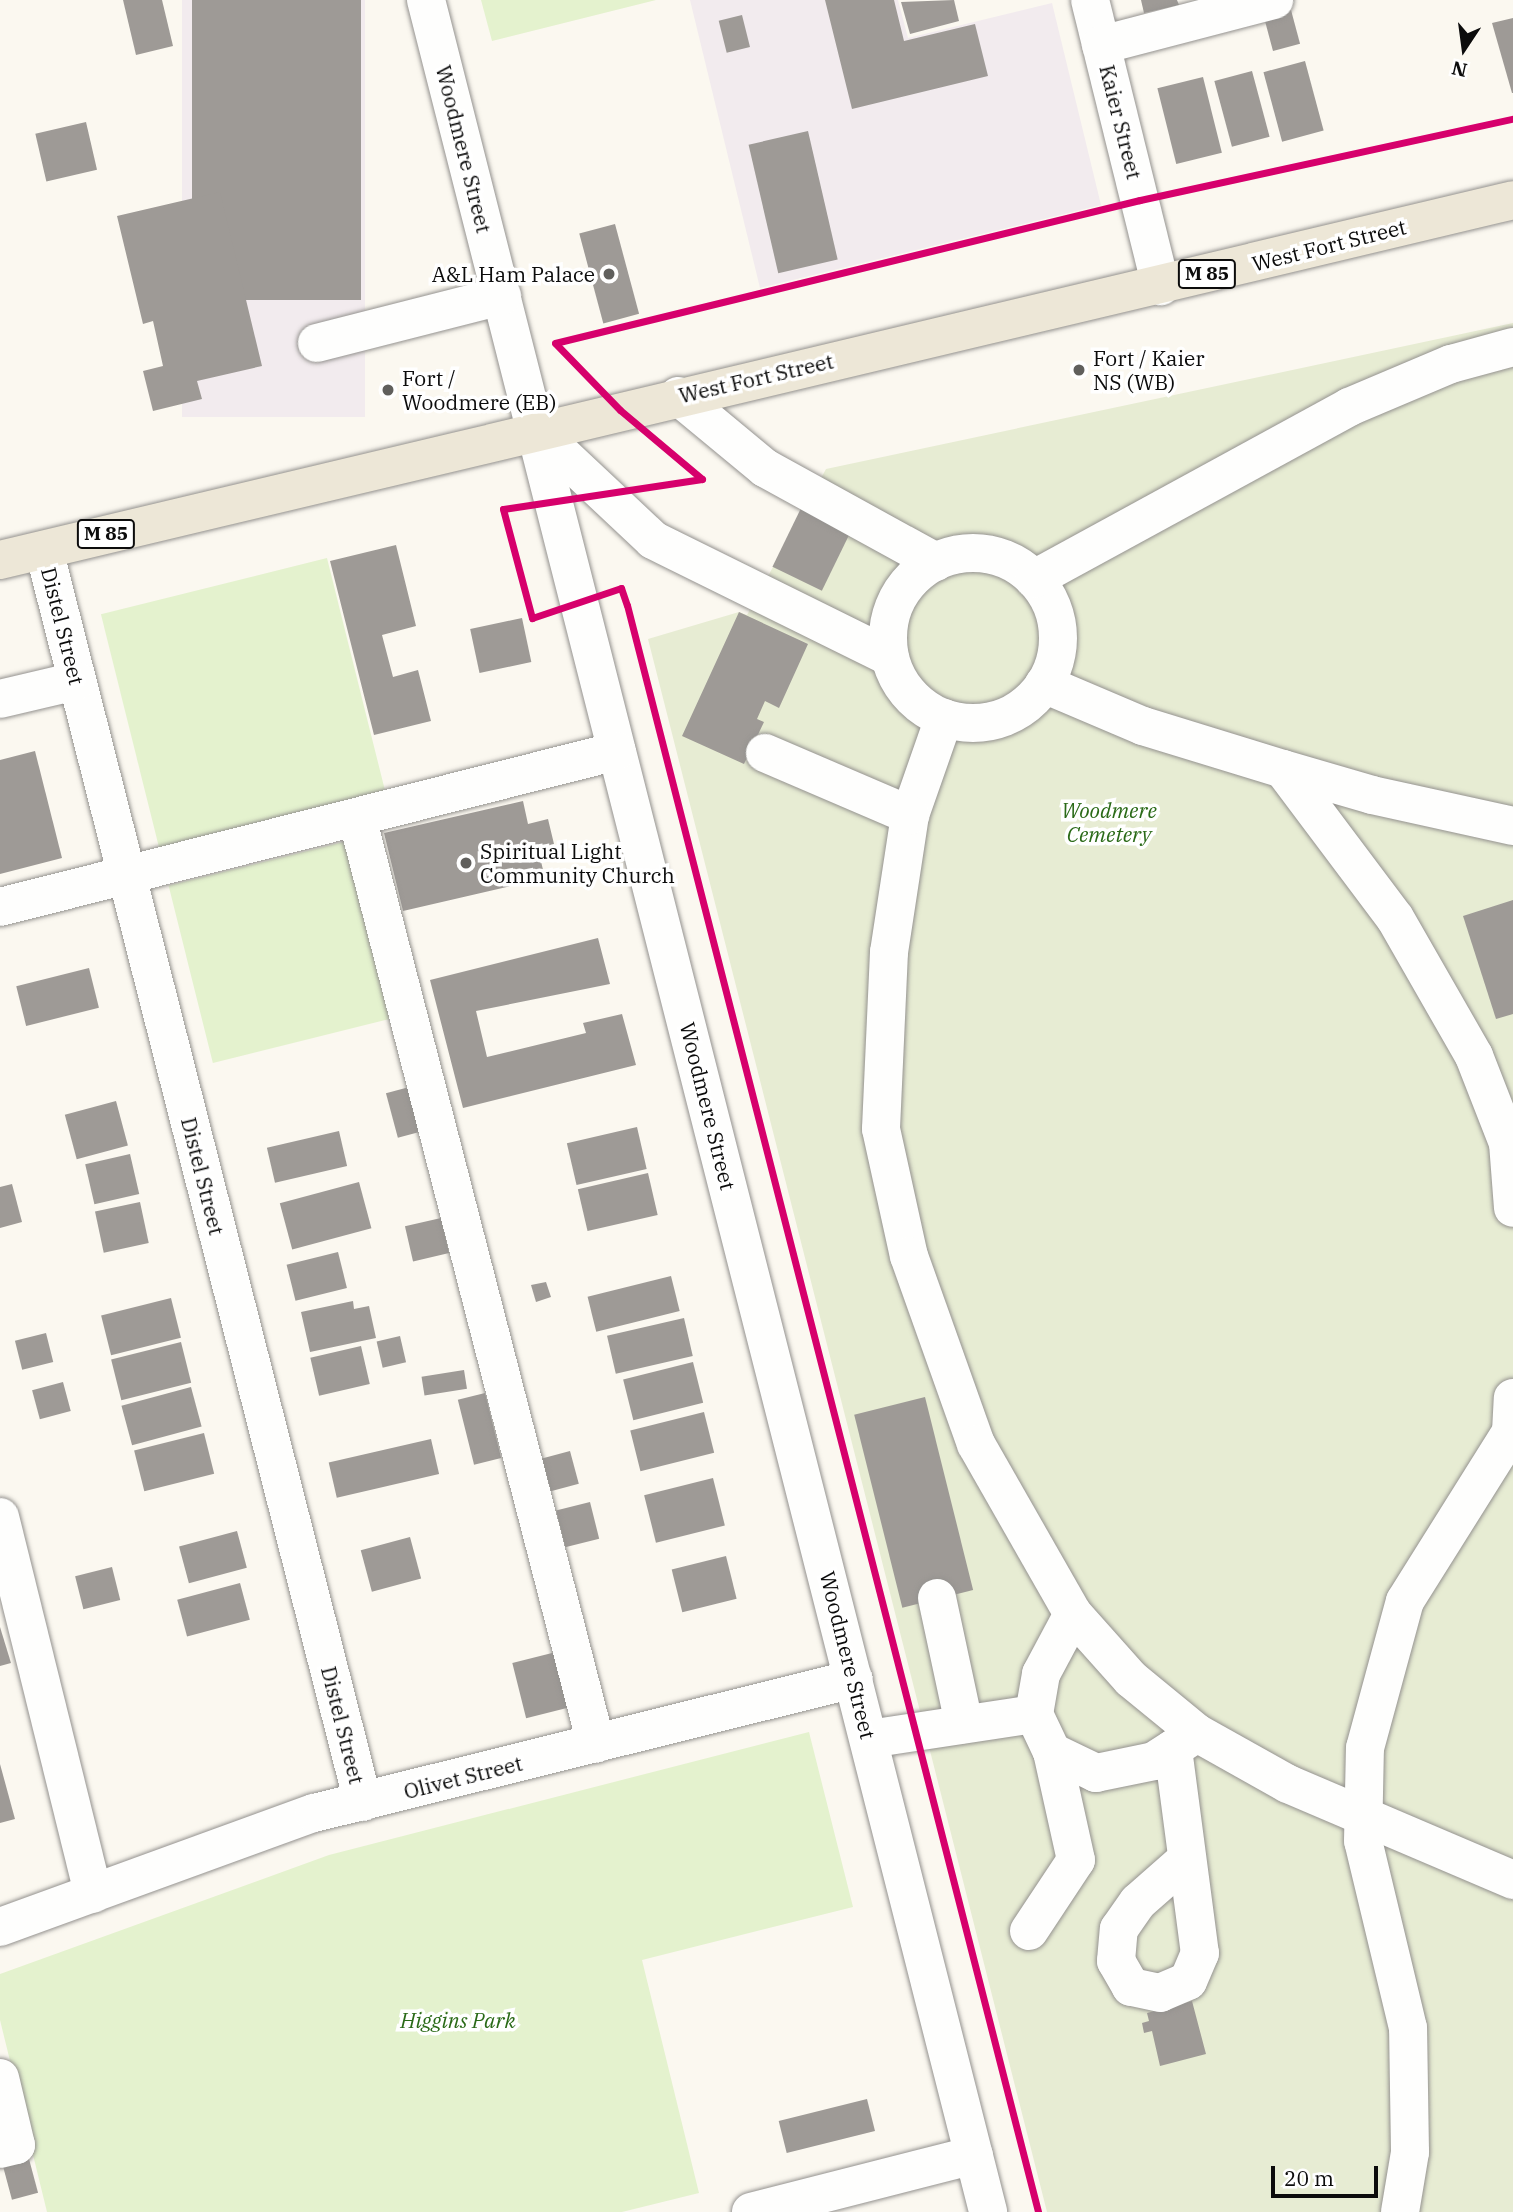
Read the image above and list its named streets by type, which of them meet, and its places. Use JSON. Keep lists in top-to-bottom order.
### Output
{
  "streets": {
    "main road": ["West Fort Street", "M 85"],
    "street": [
      "Kaier Street",
      "Woodmere Street",
      "Distel Street",
      "Olivet Street"
    ]
  },
  "crossings": [
    ["Kaier Street", "West Fort Street"],
    ["Woodmere Street", "West Fort Street"],
    ["Woodmere Street", "Olivet Street"],
    ["West Fort Street", "Distel Street"],
    ["Distel Street", "Olivet Street"]
  ],
  "parks": ["Woodmere Cemetery", "Higgins Park"],
  "places": [
    "A&L Ham Palace",
    "Fort / Kaier NS (WB)",
    "Fort / Woodmere (EB)",
    "Spiritual Light Community Church"
  ],
  "scale_bar": "20 m",
  "north": "bottom"
}
